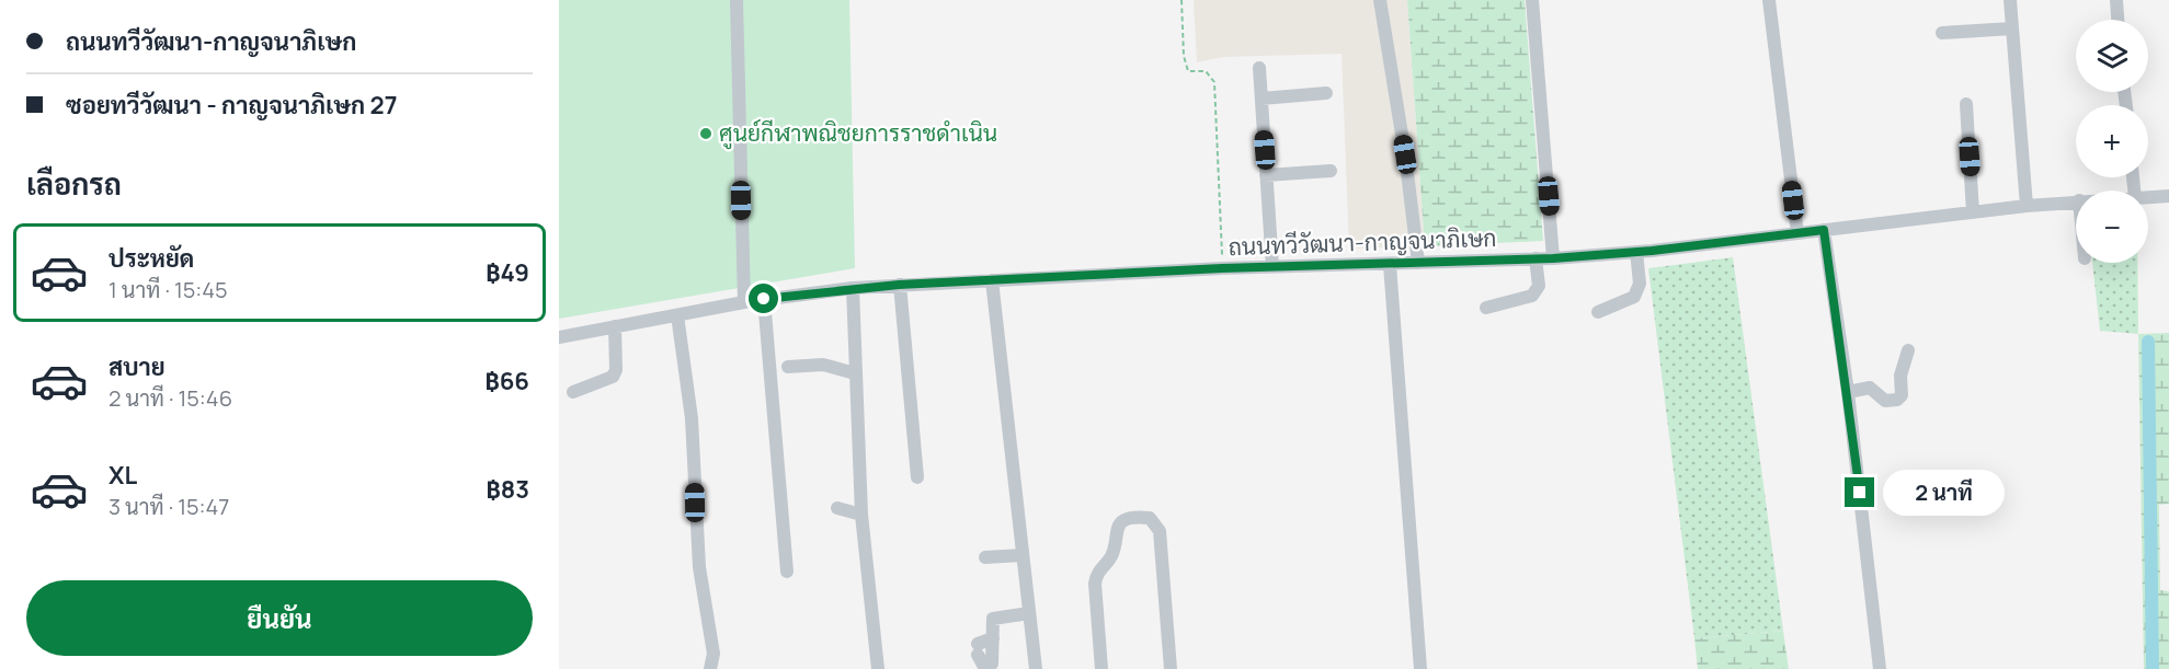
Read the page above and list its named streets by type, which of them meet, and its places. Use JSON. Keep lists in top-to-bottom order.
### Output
{
  "streets": {
    "street": ["ถนนทวีวัฒนา-กาญจนาภิเษก"]
  },
  "places": ["ศูนย์กีฬาพณิชยการราชดำเนิน"],
  "page": {
    "banner": ["ถนนทวีวัฒนา-กาญจนาภิเษก", "ซอยทวีวัฒนา - กาญจนาภิเษก 27"],
    "map_buttons": ["+", "−"],
    "heading": "เลือกรถ",
    "list": [
      {
        "name": "ประหยัด",
        "note": "1 นาที · 15:45",
        "value": "฿49"
      },
      {
        "name": "สบาย",
        "note": "2 นาที · 15:46",
        "value": "฿66"
      },
      {
        "name": "XL",
        "note": "3 นาที · 15:47",
        "value": "฿83"
      }
    ],
    "bubble": "2 นาที",
    "buttons": "ยืนยัน"
  }
}
